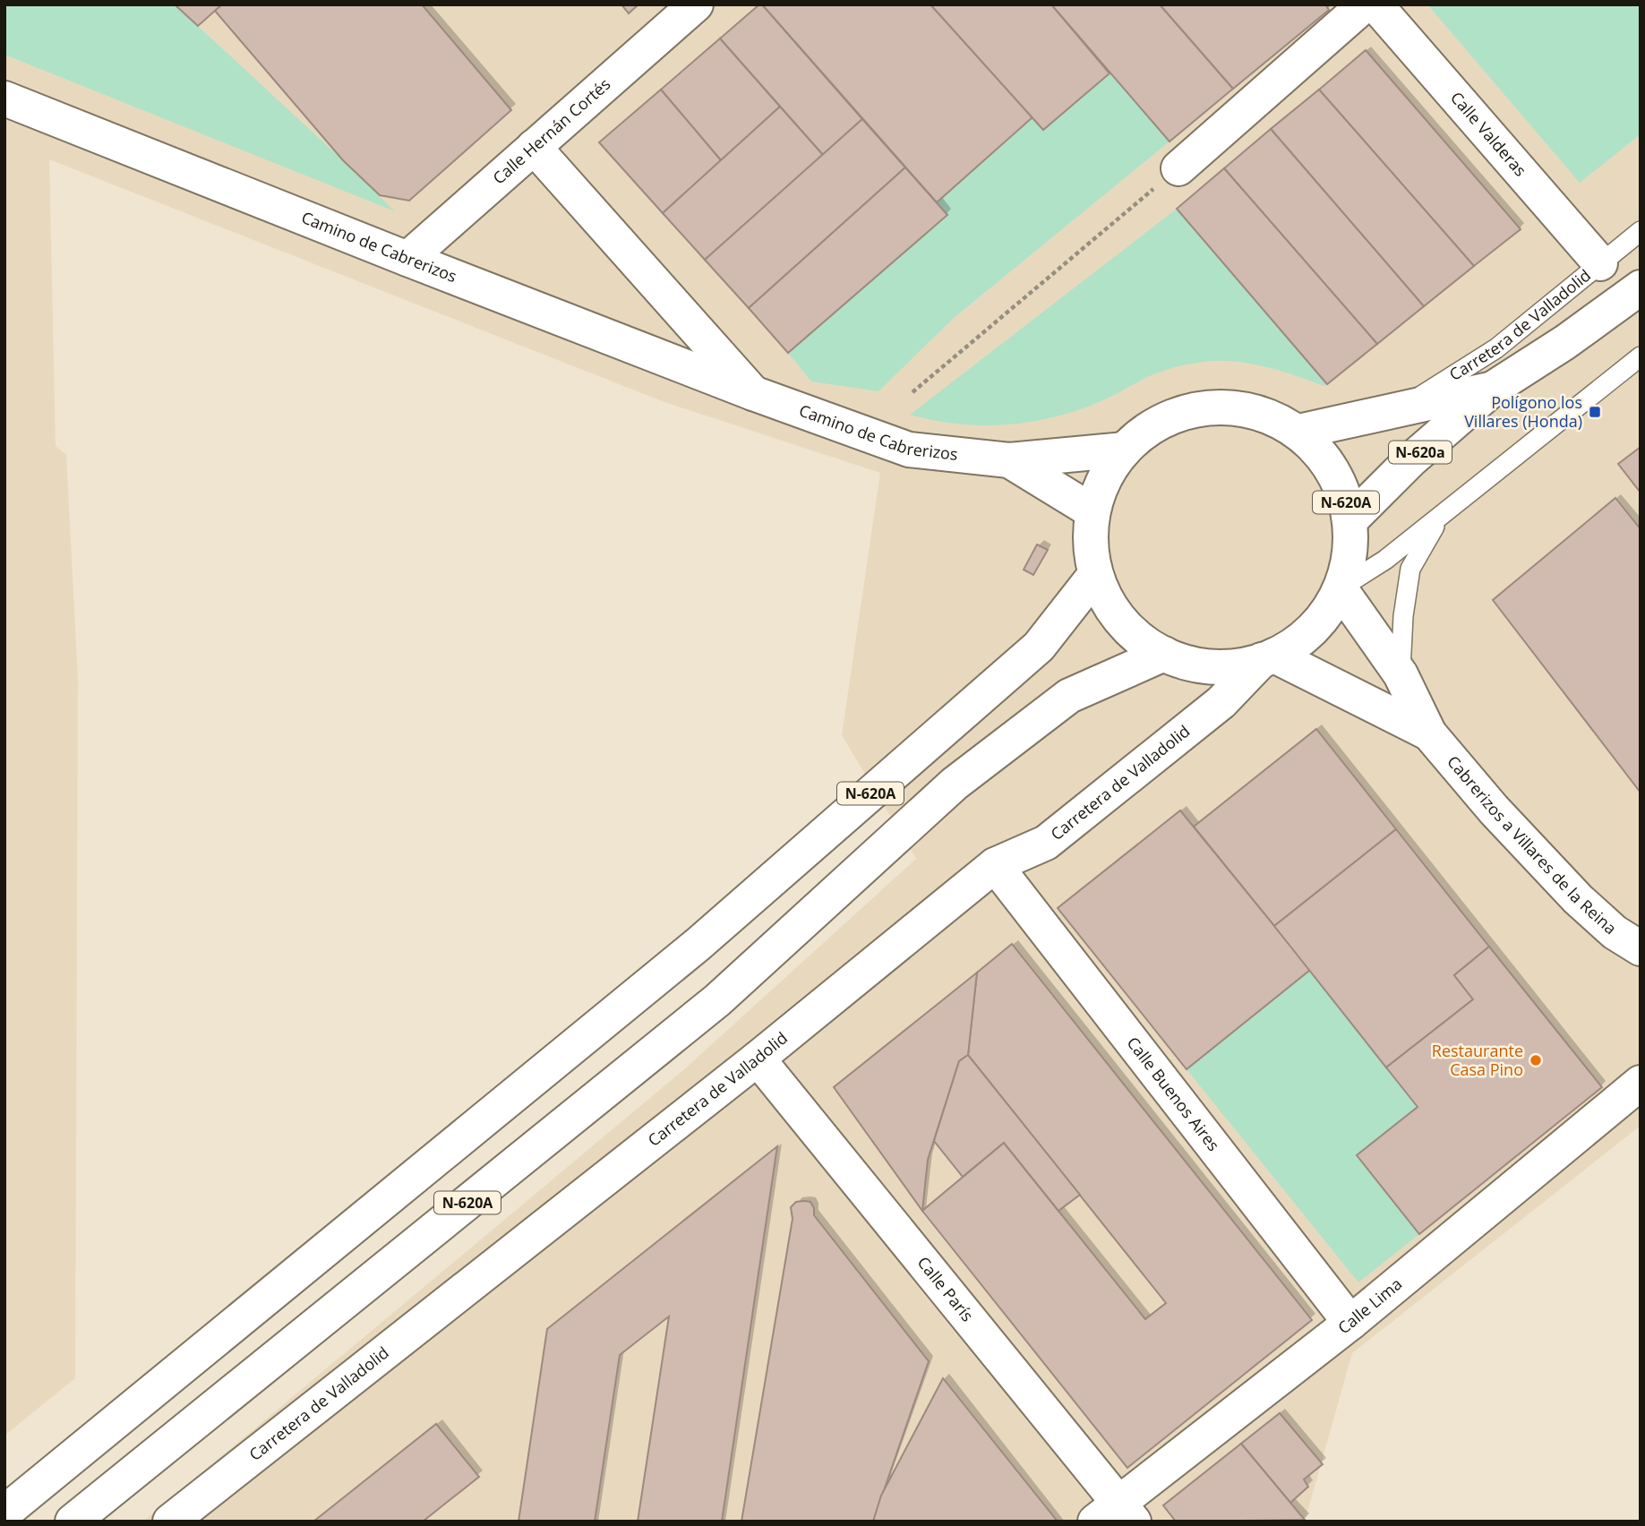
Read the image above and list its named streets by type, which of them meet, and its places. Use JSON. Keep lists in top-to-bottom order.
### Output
{
  "streets": {
    "main road": [
      "Calle Hernán Cortés",
      "Calle Valderas",
      "Camino de Cabrerizos",
      "Carretera de Valladolid",
      "N-620a",
      "N-620A",
      "Cabrerizos a Villares de la Reina",
      "Calle Buenos Aires",
      "Calle París",
      "Calle Lima"
    ]
  },
  "crossings": [
    ["Calle Hernán Cortés", "Camino de Cabrerizos"],
    ["Calle Valderas", "Carretera de Valladolid"],
    ["Camino de Cabrerizos", "N-620A"],
    ["Carretera de Valladolid", "N-620A"],
    ["Carretera de Valladolid", "Cabrerizos a Villares de la Reina"],
    ["Carretera de Valladolid", "Calle Buenos Aires"],
    ["Carretera de Valladolid", "Calle París"],
    ["N-620A", "Cabrerizos a Villares de la Reina"],
    ["Calle Buenos Aires", "Calle Lima"],
    ["Calle París", "Calle Lima"]
  ],
  "places": {
    "transit": ["Polígono los Villares (Honda)"],
    "other": ["Restaurante Casa Pino"]
  }
}
